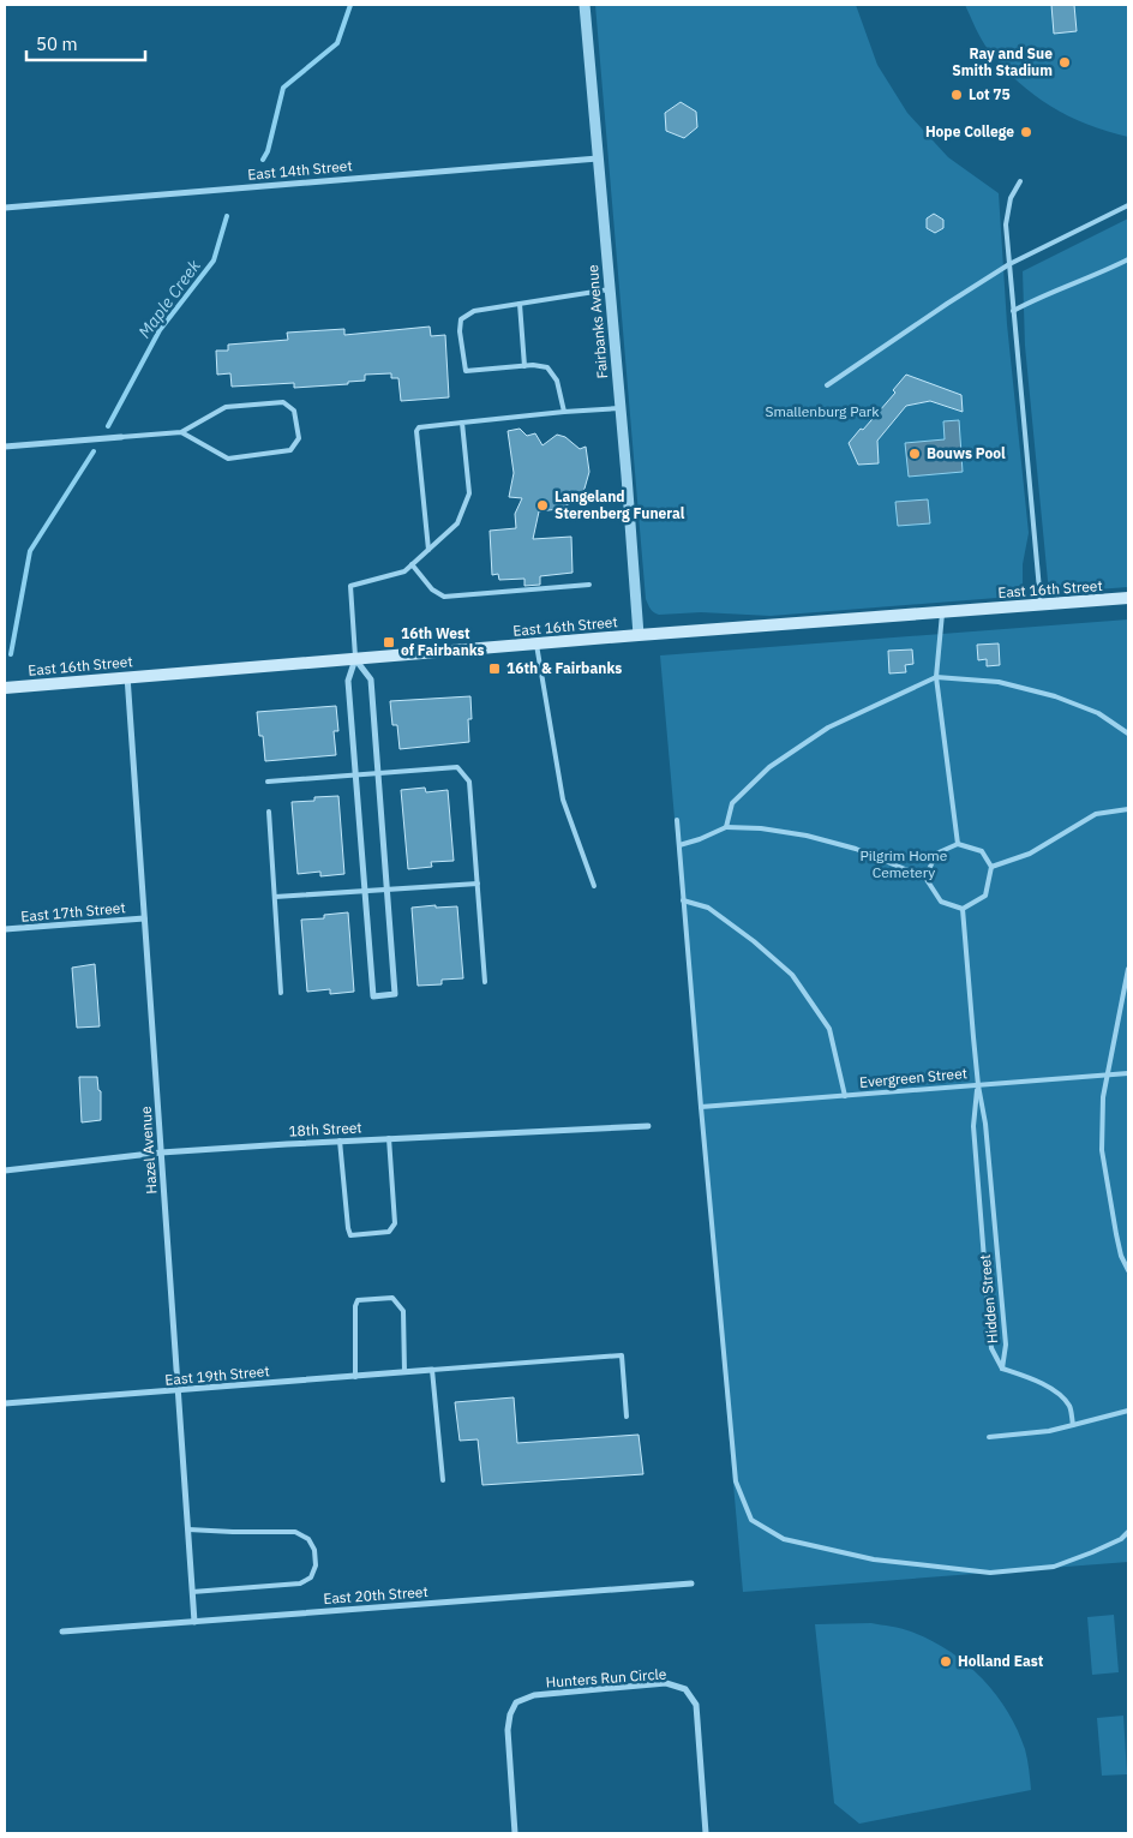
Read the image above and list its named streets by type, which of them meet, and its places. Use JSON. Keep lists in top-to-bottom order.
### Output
{
  "streets": {
    "main road": ["East 16th Street"],
    "street": [
      "East 14th Street",
      "Fairbanks Avenue",
      "East 17th Street",
      "18th Street",
      "Hazel Avenue",
      "East 19th Street",
      "East 20th Street",
      "Hunters Run Circle"
    ],
    "lane": ["Evergreen Street", "Hidden Street"]
  },
  "crossings": [
    ["East 14th Street", "Fairbanks Avenue"],
    ["Fairbanks Avenue", "East 16th Street"],
    ["East 16th Street", "Hazel Avenue"],
    ["East 17th Street", "Hazel Avenue"],
    ["Evergreen Street", "Hidden Street"],
    ["18th Street", "Hazel Avenue"],
    ["Hazel Avenue", "East 19th Street"],
    ["Hazel Avenue", "East 20th Street"]
  ],
  "water": ["Maple Creek"],
  "parks": ["Smallenburg Park", "Pilgrim Home Cemetery"],
  "places": {
    "other": [
      "Ray and Sue Smith Stadium",
      "Lot 75",
      "Hope College",
      "Bouws Pool",
      "Langeland Sterenberg Funeral",
      "Holland East"
    ],
    "transit": ["16th West of Fairbanks", "16th & Fairbanks"]
  },
  "scale_bar": "50 m"
}
